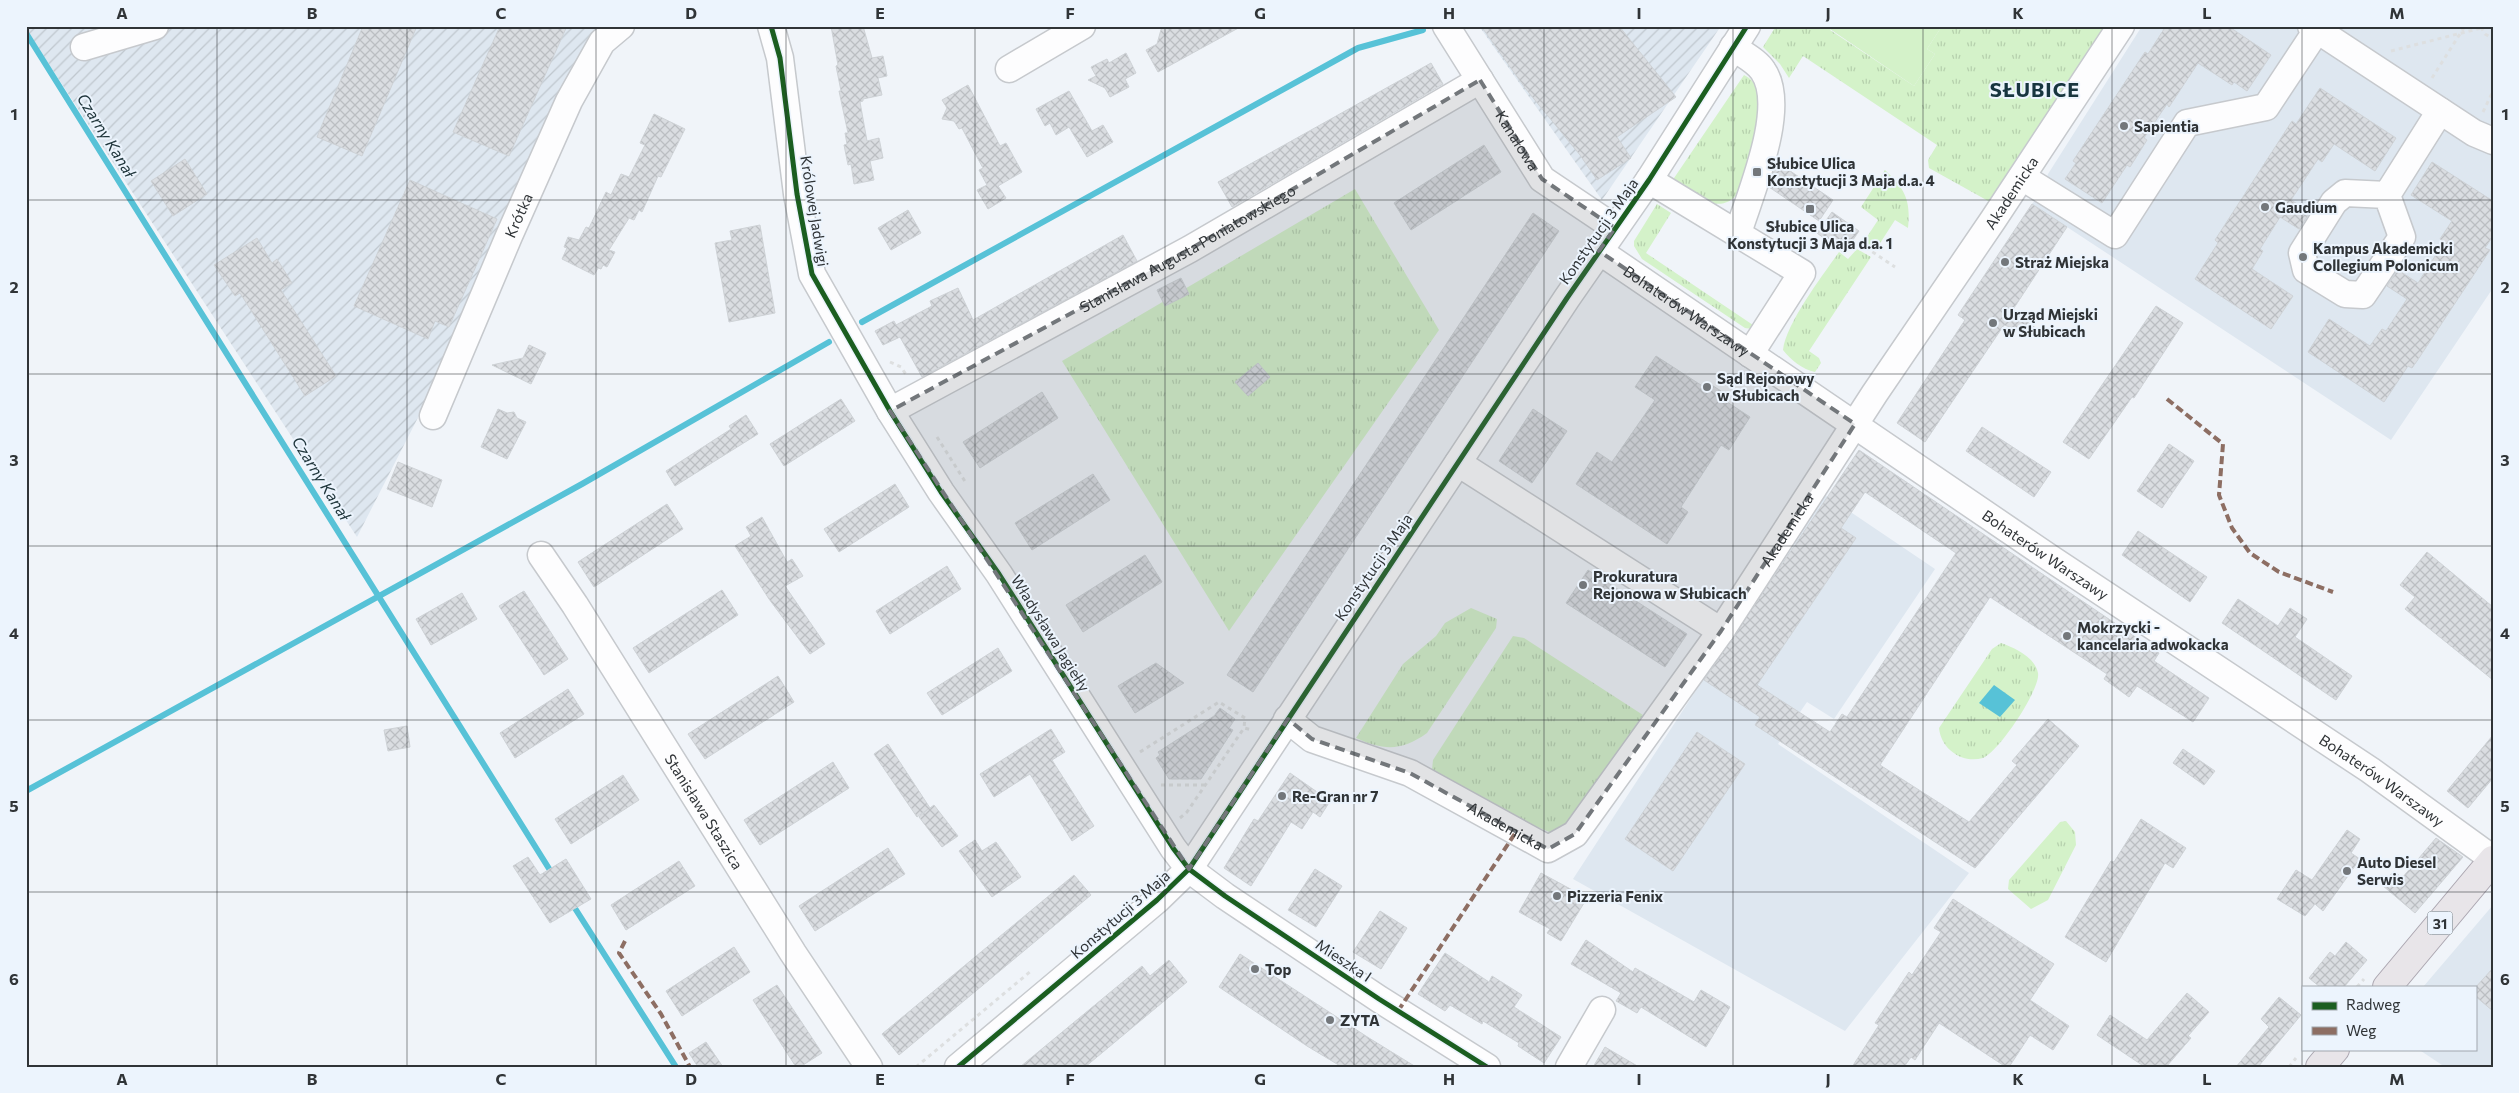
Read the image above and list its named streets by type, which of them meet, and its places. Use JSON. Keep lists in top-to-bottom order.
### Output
{
  "streets": {
    "main road": ["31"],
    "street": [
      "Kanałowa",
      "Akademicka",
      "Królowej Jadwigi",
      "Krótka",
      "Konstytucji 3 Maja",
      "Stanisława Augusta Poniatowskiego",
      "Bohaterów Warszawy",
      "Władysława Jagiełły",
      "Stanisława Staszica",
      "Mieszka I"
    ]
  },
  "crossings": [
    ["Kanałowa", "Konstytucji 3 Maja"],
    ["Kanałowa", "Stanisława Augusta Poniatowskiego"],
    ["Akademicka", "Konstytucji 3 Maja"],
    ["Akademicka", "Bohaterów Warszawy"],
    ["Królowej Jadwigi", "Stanisława Augusta Poniatowskiego"],
    ["Królowej Jadwigi", "Władysława Jagiełły"],
    ["Konstytucji 3 Maja", "Bohaterów Warszawy"],
    ["Konstytucji 3 Maja", "Władysława Jagiełły"],
    ["Konstytucji 3 Maja", "Mieszka I"],
    ["Stanisława Augusta Poniatowskiego", "Władysława Jagiełły"],
    ["Bohaterów Warszawy", "31"],
    ["Władysława Jagiełły", "Mieszka I"]
  ],
  "districts": ["SŁUBICE"],
  "water": ["Czarny Kanał"],
  "places": {
    "other": [
      "Sapientia",
      "Gaudium",
      "Kampus Akademicki Collegium Polonicum",
      "Straż Miejska",
      "Urząd Miejski w Słubicach",
      "Sąd Rejonowy w Słubicach",
      "Prokuratura Rejonowa w Słubicach",
      "Mokrzycki - kancelaria adwokacka",
      "Re-Gran nr 7",
      "Auto Diesel Serwis",
      "Pizzeria Fenix",
      "Top",
      "ZYTA"
    ],
    "transit": ["Słubice Ulica Konstytucji 3 Maja d.a. 4", "Słubice Ulica Konstytucji 3 Maja d.a. 1"]
  },
  "legend": ["Radweg", "Weg"],
  "grid": {
    "columns": [
      "A",
      "B",
      "C",
      "D",
      "E",
      "F",
      "G",
      "H",
      "I",
      "J",
      "K",
      "L",
      "M"
    ],
    "rows": [
      "1",
      "2",
      "3",
      "4",
      "5",
      "6"
    ]
  }
}
